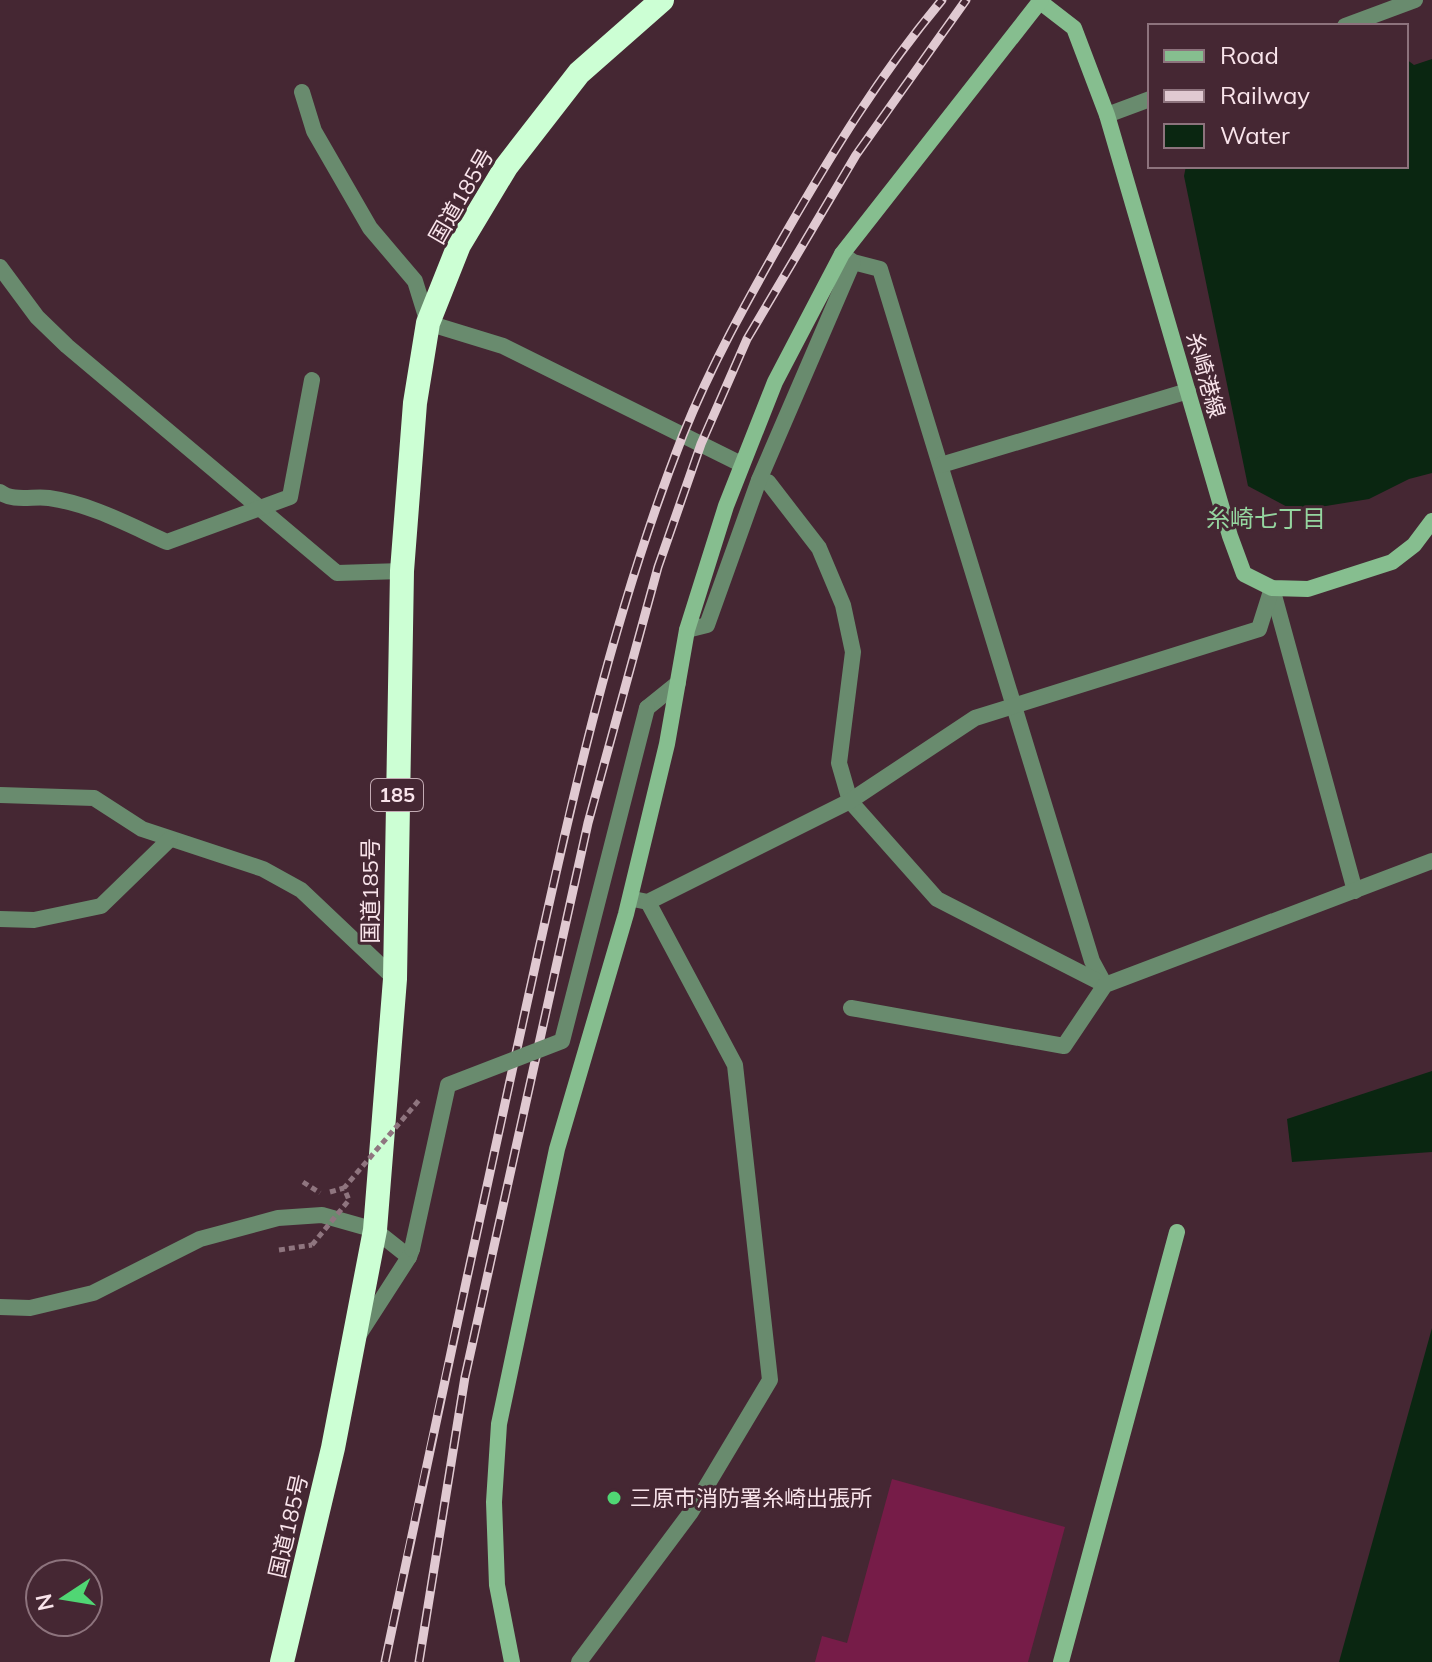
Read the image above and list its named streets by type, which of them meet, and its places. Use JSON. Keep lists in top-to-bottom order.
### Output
{
  "streets": {
    "highway": ["国道185号", "185"],
    "street": ["糸崎港線"]
  },
  "districts": ["糸崎七丁目"],
  "places": ["三原市消防署糸崎出張所"],
  "legend": ["Road", "Railway", "Water"],
  "north": "left"
}
